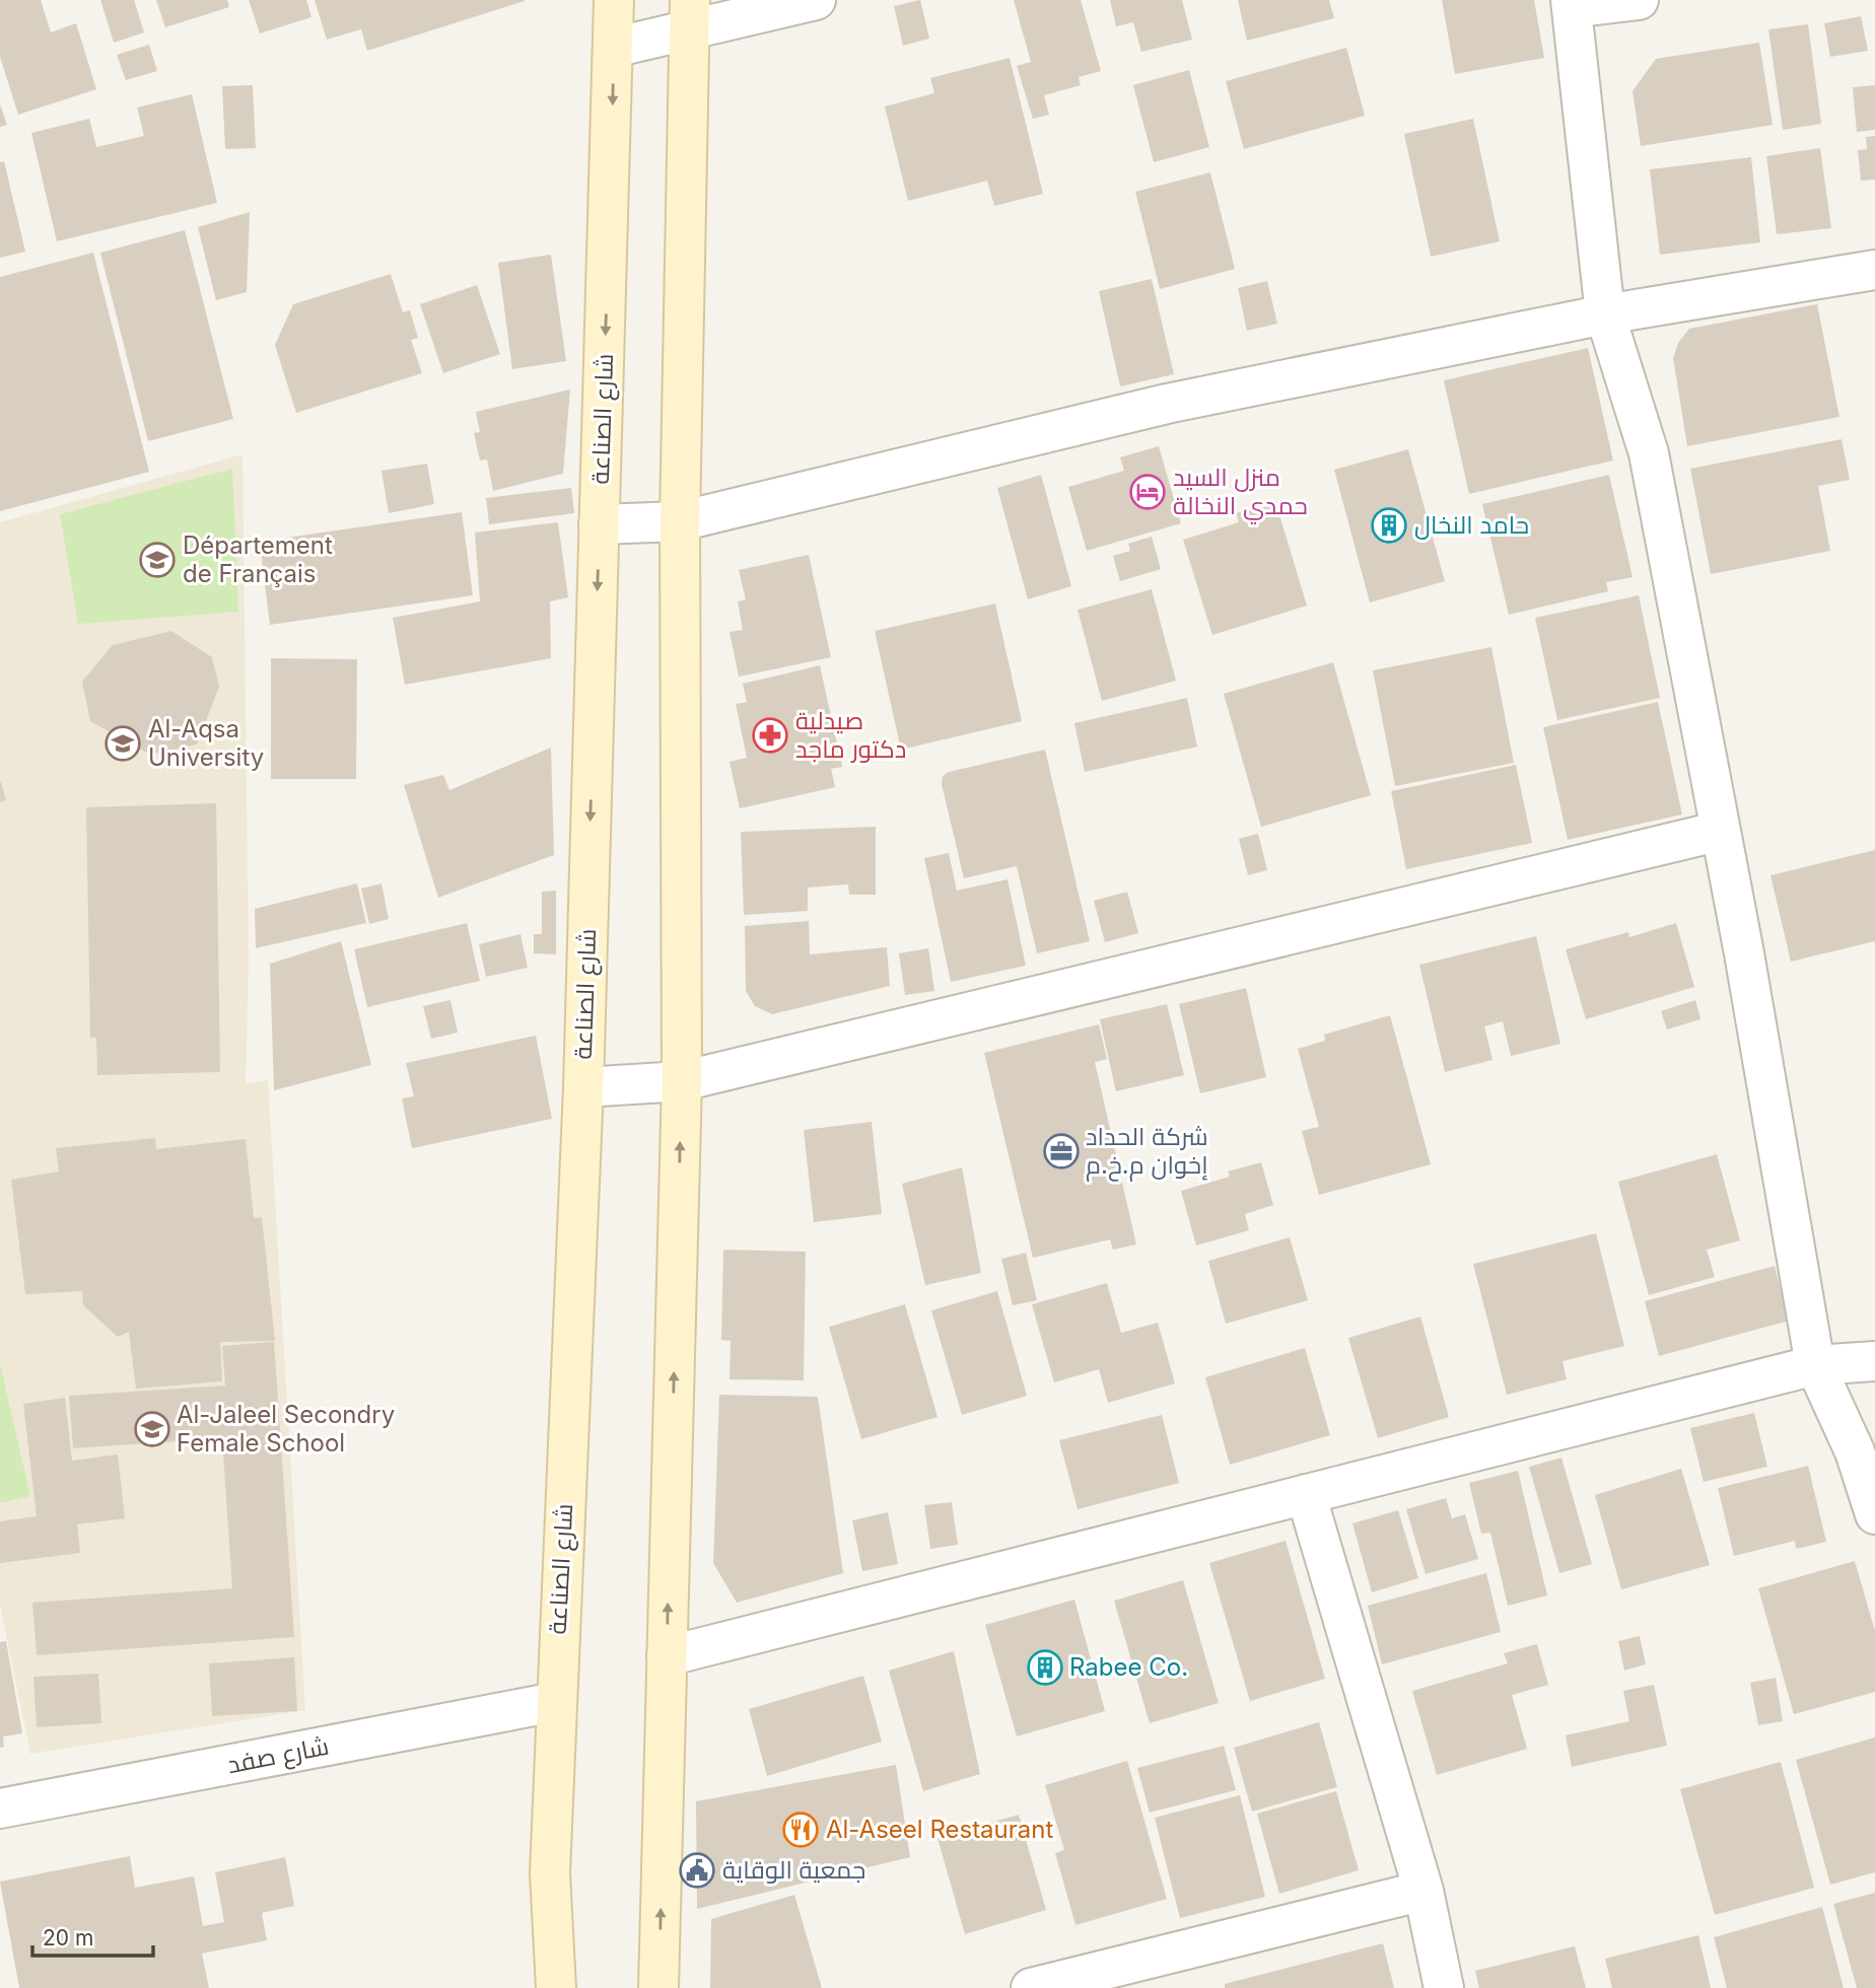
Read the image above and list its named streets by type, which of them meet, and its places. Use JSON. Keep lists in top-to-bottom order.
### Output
{
  "streets": {
    "main road": ["شارع الصناعة"],
    "street": ["شارع صفد"]
  },
  "crossings": [
    ["شارع الصناعة", "شارع صفد"]
  ],
  "places": {
    "hotel": ["منزل السيد حمدي النخالة"],
    "building": ["حامد النخال", "Rabee Co."],
    "school or university": ["Département de Français", "Al-Aqsa University", "Al-Jaleel Secondry Female School"],
    "pharmacy": ["صيدلية دكتور ماجد"],
    "office": ["شركة الحداد إخوان م.خ.م"],
    "restaurant": ["Al-Aseel Restaurant"],
    "public building": ["جمعية الوقاية"]
  },
  "scale_bar": "20 m"
}
